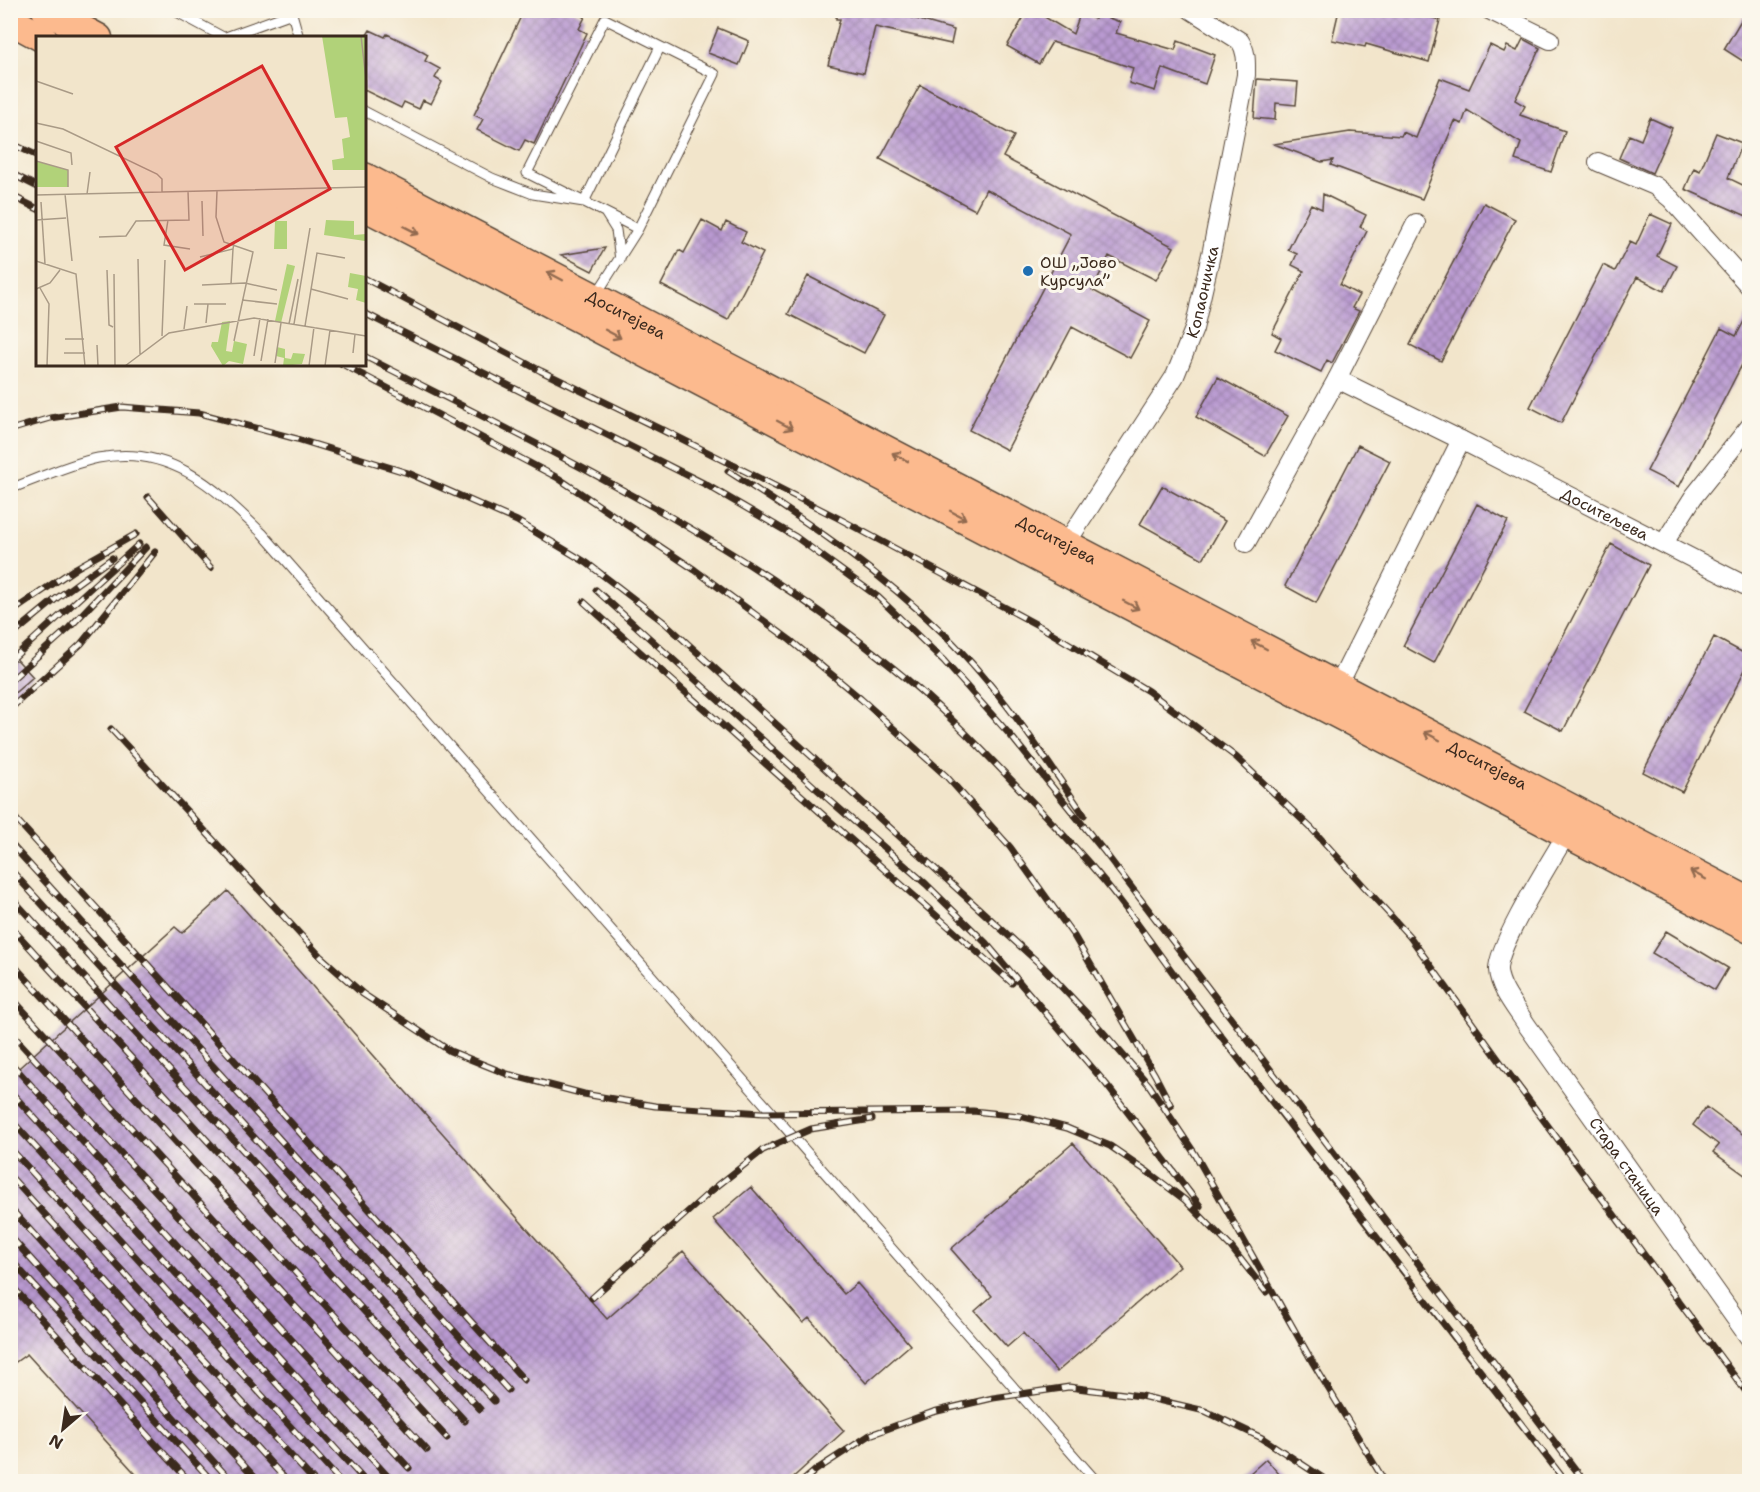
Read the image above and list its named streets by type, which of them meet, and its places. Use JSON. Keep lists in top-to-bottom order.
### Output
{
  "streets": {
    "main road": ["Доситејева"],
    "street": ["Копаоничка", "Доситељева", "Стара станица"]
  },
  "crossings": [
    ["Копаоничка", "Доситејева"],
    ["Доситејева", "Стара станица"]
  ],
  "places": ["ОШ „Јово Курсула”"],
  "north": "bottom left"
}
